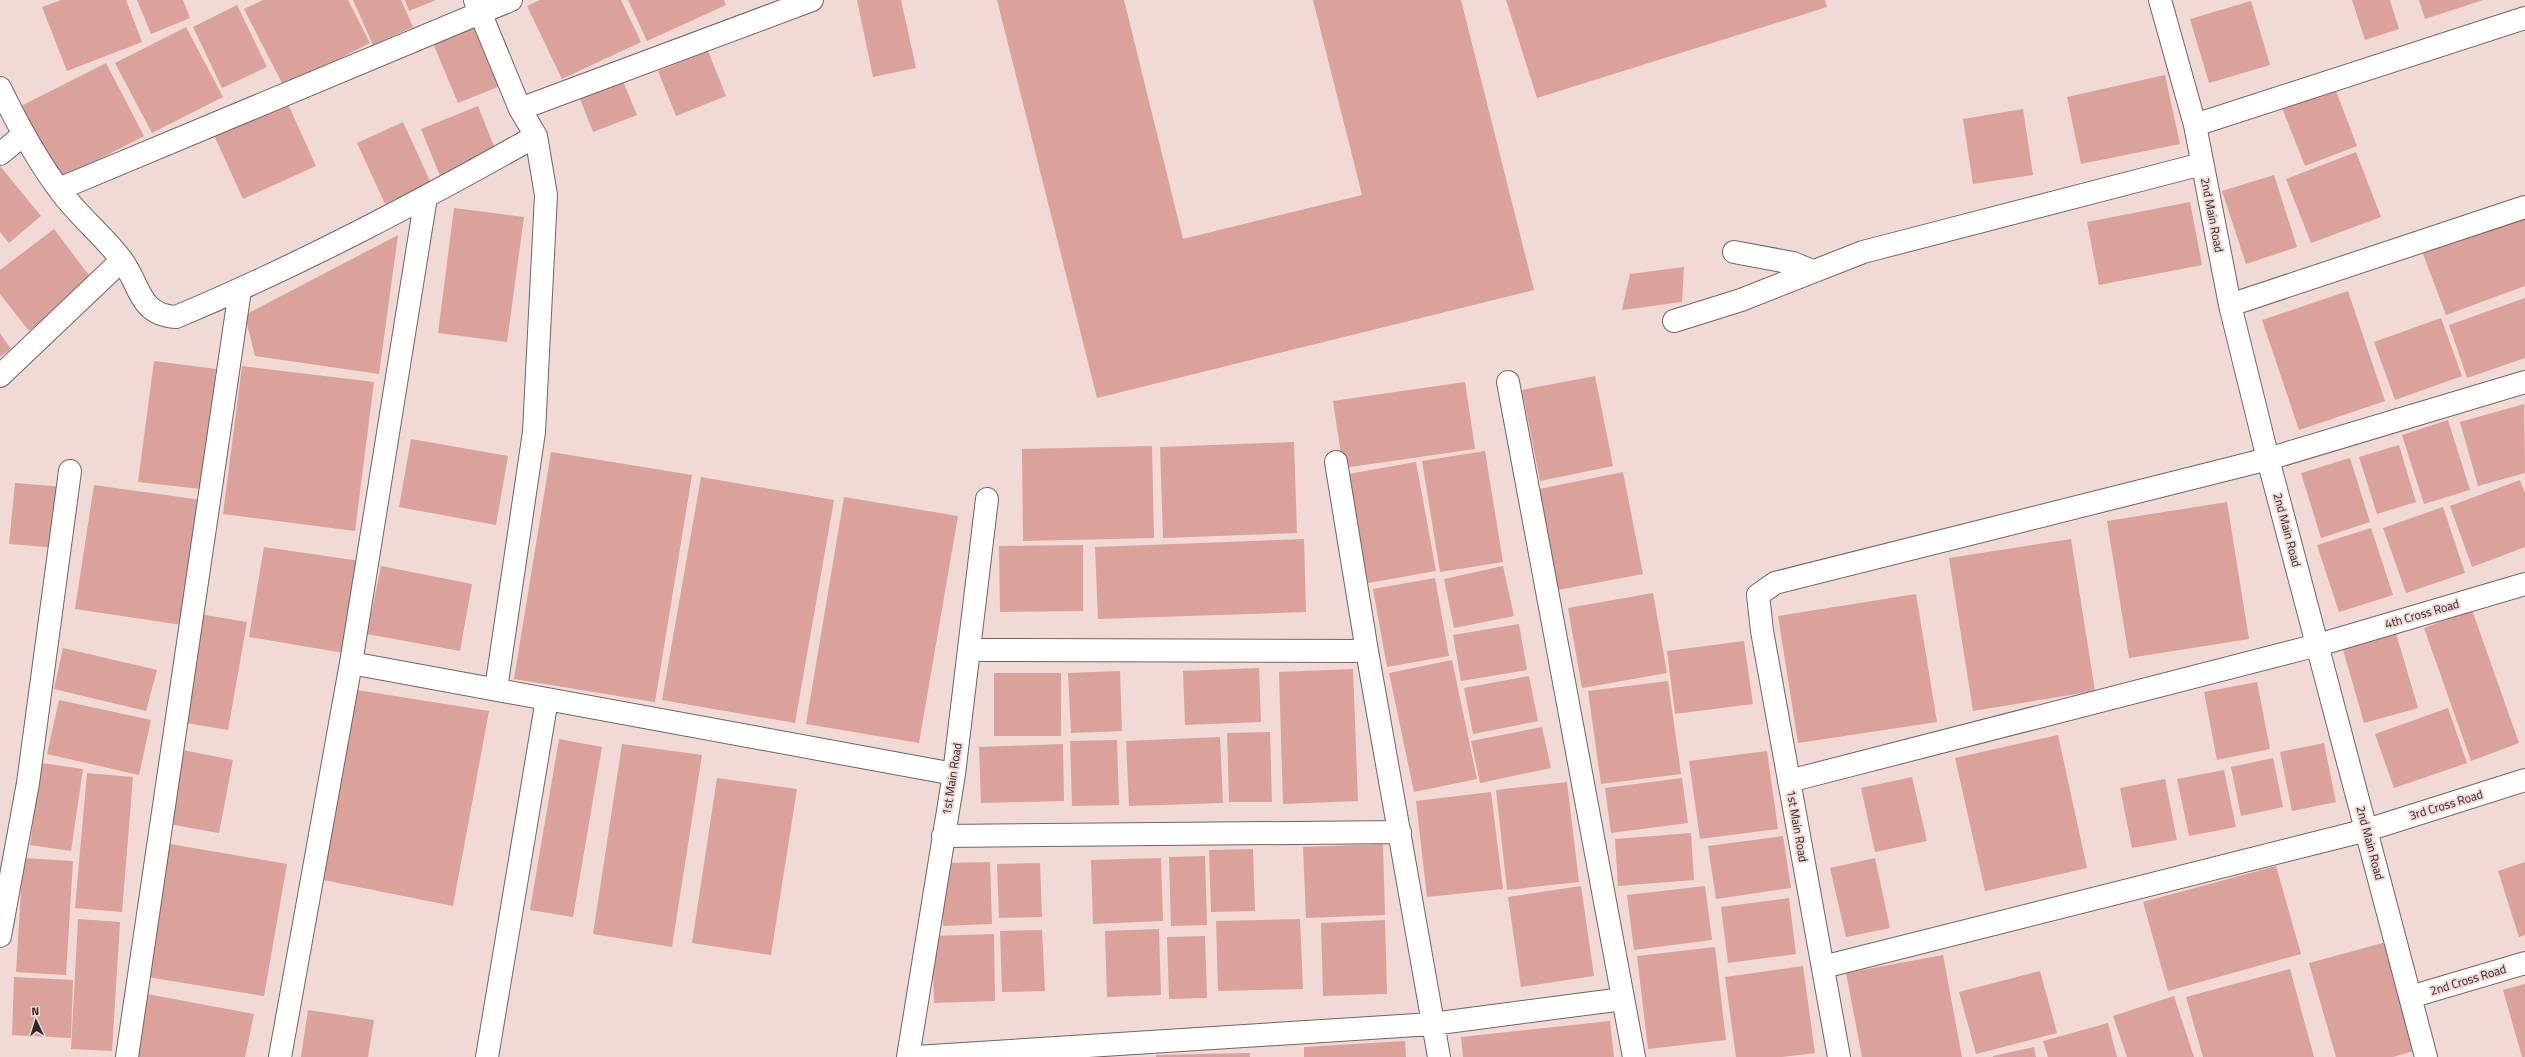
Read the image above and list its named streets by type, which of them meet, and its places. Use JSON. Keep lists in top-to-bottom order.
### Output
{
  "streets": {
    "street": [
      "2nd Main Road",
      "4th Cross Road",
      "1st Main Road",
      "3rd Cross Road",
      "2nd Cross Road"
    ]
  },
  "crossings": [
    ["2nd Main Road", "4th Cross Road"],
    ["2nd Main Road", "1st Main Road"],
    ["2nd Main Road", "3rd Cross Road"],
    ["2nd Main Road", "2nd Cross Road"],
    ["4th Cross Road", "1st Main Road"],
    ["1st Main Road", "3rd Cross Road"]
  ],
  "north": "top"
}
